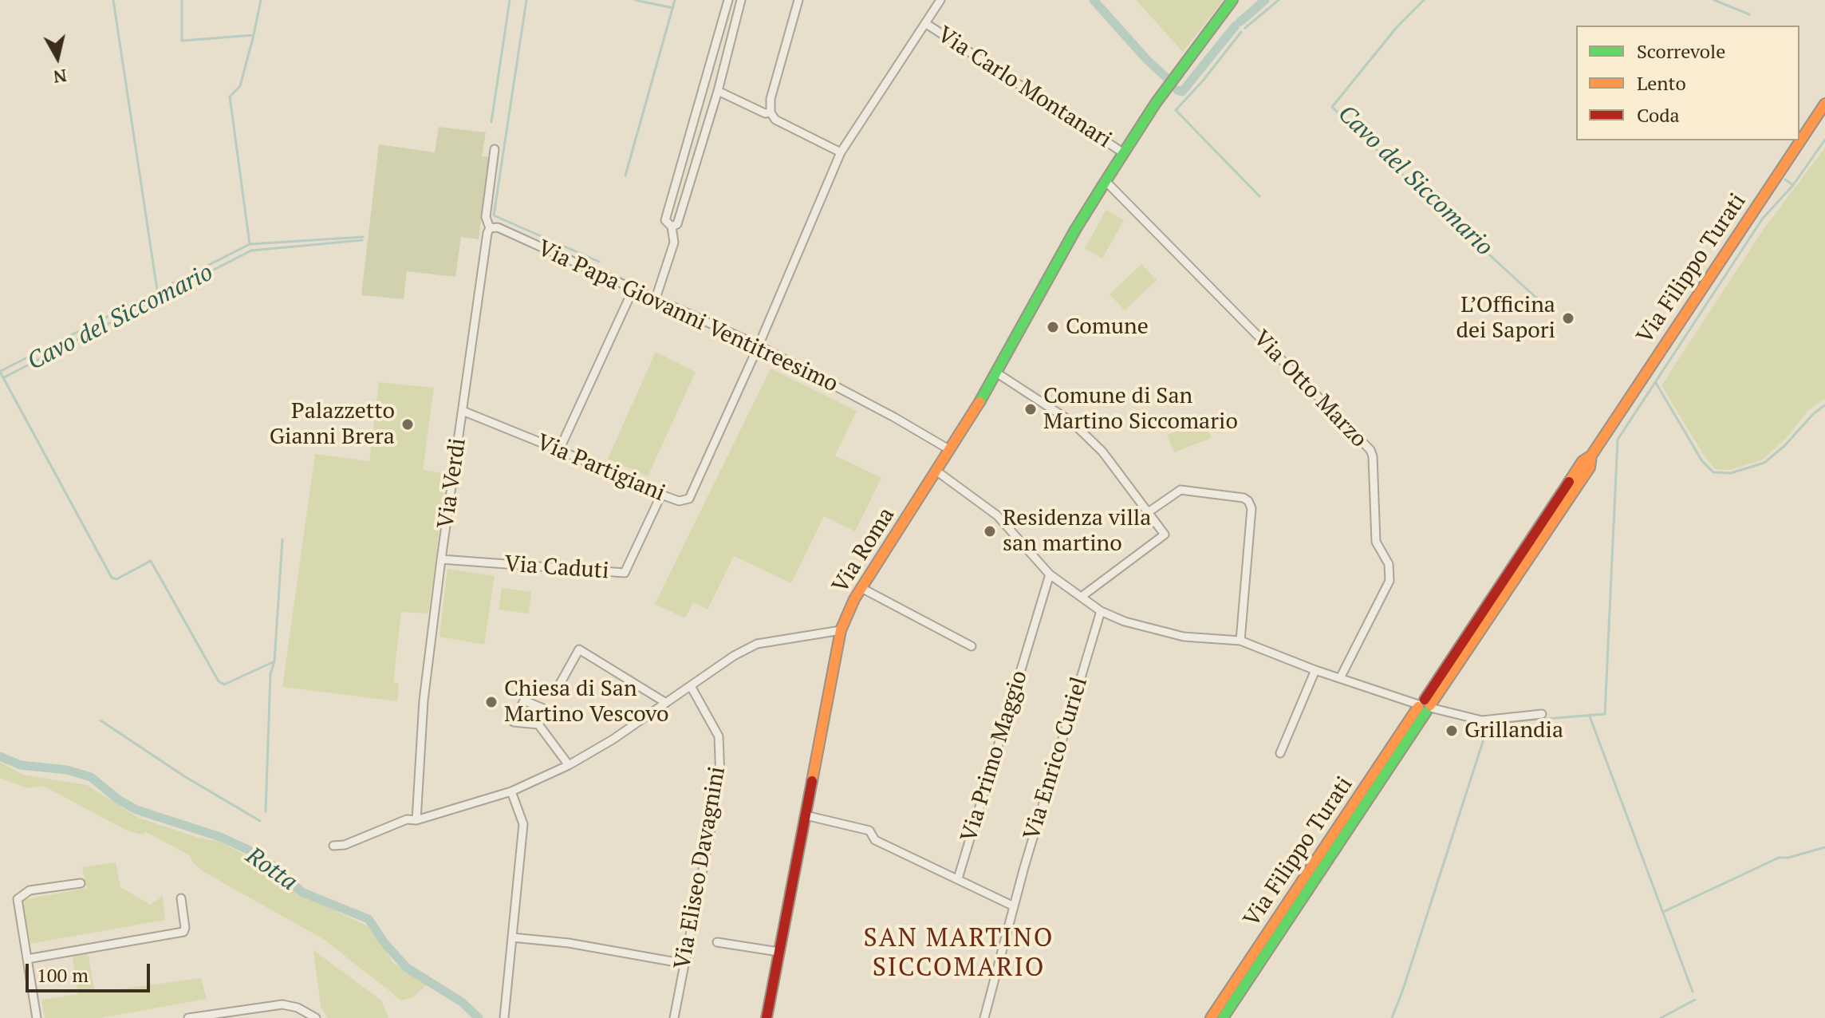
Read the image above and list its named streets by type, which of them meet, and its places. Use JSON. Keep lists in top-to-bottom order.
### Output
{
  "streets": {
    "main road": ["Via Filippo Turati", "Via Roma"],
    "street": [
      "Via Carlo Montanari",
      "Via Papa Giovanni Ventitreesimo",
      "Via Otto Marzo",
      "Via Partigiani",
      "Via Verdi",
      "Via Caduti",
      "Via Primo Maggio",
      "Via Enrico Curiel",
      "Via Eliseo Davagnini"
    ]
  },
  "crossings": [
    ["Via Carlo Montanari", "Via Roma"],
    ["Via Papa Giovanni Ventitreesimo", "Via Partigiani"],
    ["Via Papa Giovanni Ventitreesimo", "Via Verdi"],
    ["Via Papa Giovanni Ventitreesimo", "Via Roma"],
    ["Via Otto Marzo", "Via Roma"],
    ["Via Partigiani", "Via Verdi"],
    ["Via Partigiani", "Via Caduti"],
    ["Via Verdi", "Via Caduti"]
  ],
  "districts": ["SAN MARTINO SICCOMARIO"],
  "water": ["Cavo del Siccomario", "Rotta"],
  "places": [
    "L’Officina dei Sapori",
    "Comune",
    "Comune di San Martino Siccomario",
    "Palazzetto Gianni Brera",
    "Residenza villa san martino",
    "Chiesa di San Martino Vescovo",
    "Grillandia"
  ],
  "legend": ["Scorrevole", "Lento", "Coda"],
  "scale_bar": "100 m",
  "north": "bottom"
}
